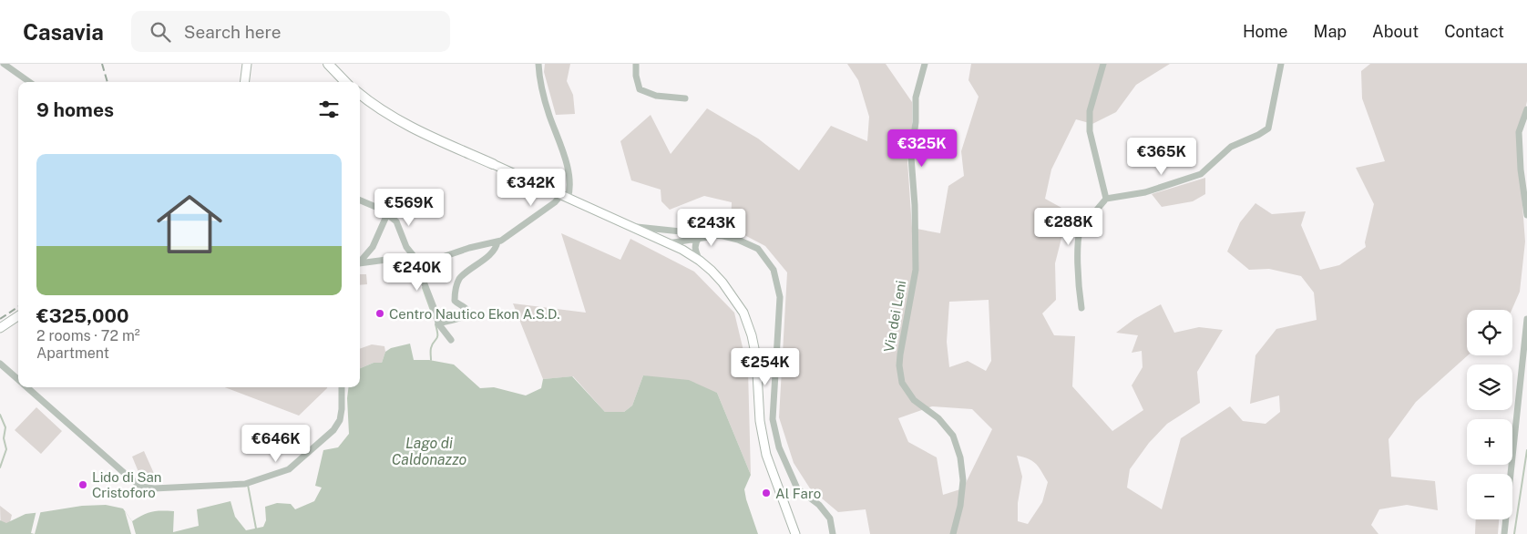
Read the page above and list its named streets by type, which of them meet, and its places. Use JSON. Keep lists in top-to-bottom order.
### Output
{
  "streets": {
    "street": ["Via dei Leni"]
  },
  "water": ["Lago di Caldonazzo"],
  "places": ["Centro Nautico Ekon A.S.D.", "Lido di San Cristoforo", "Al Faro"],
  "page": {
    "header": "Casavia",
    "search": "Search here",
    "nav": [
      "Home",
      "Map",
      "About",
      "Contact"
    ],
    "heading": "9 homes",
    "price": [
      "€325K",
      "€365K",
      "€342K",
      "€569K",
      "€288K",
      "€243K",
      "€240K",
      "€254K",
      "€646K"
    ],
    "list": [
      {
        "name": "€325,000",
        "note": "2 rooms · 72 m² · Apartment"
      }
    ],
    "map_buttons": ["+", "−"]
  }
}
